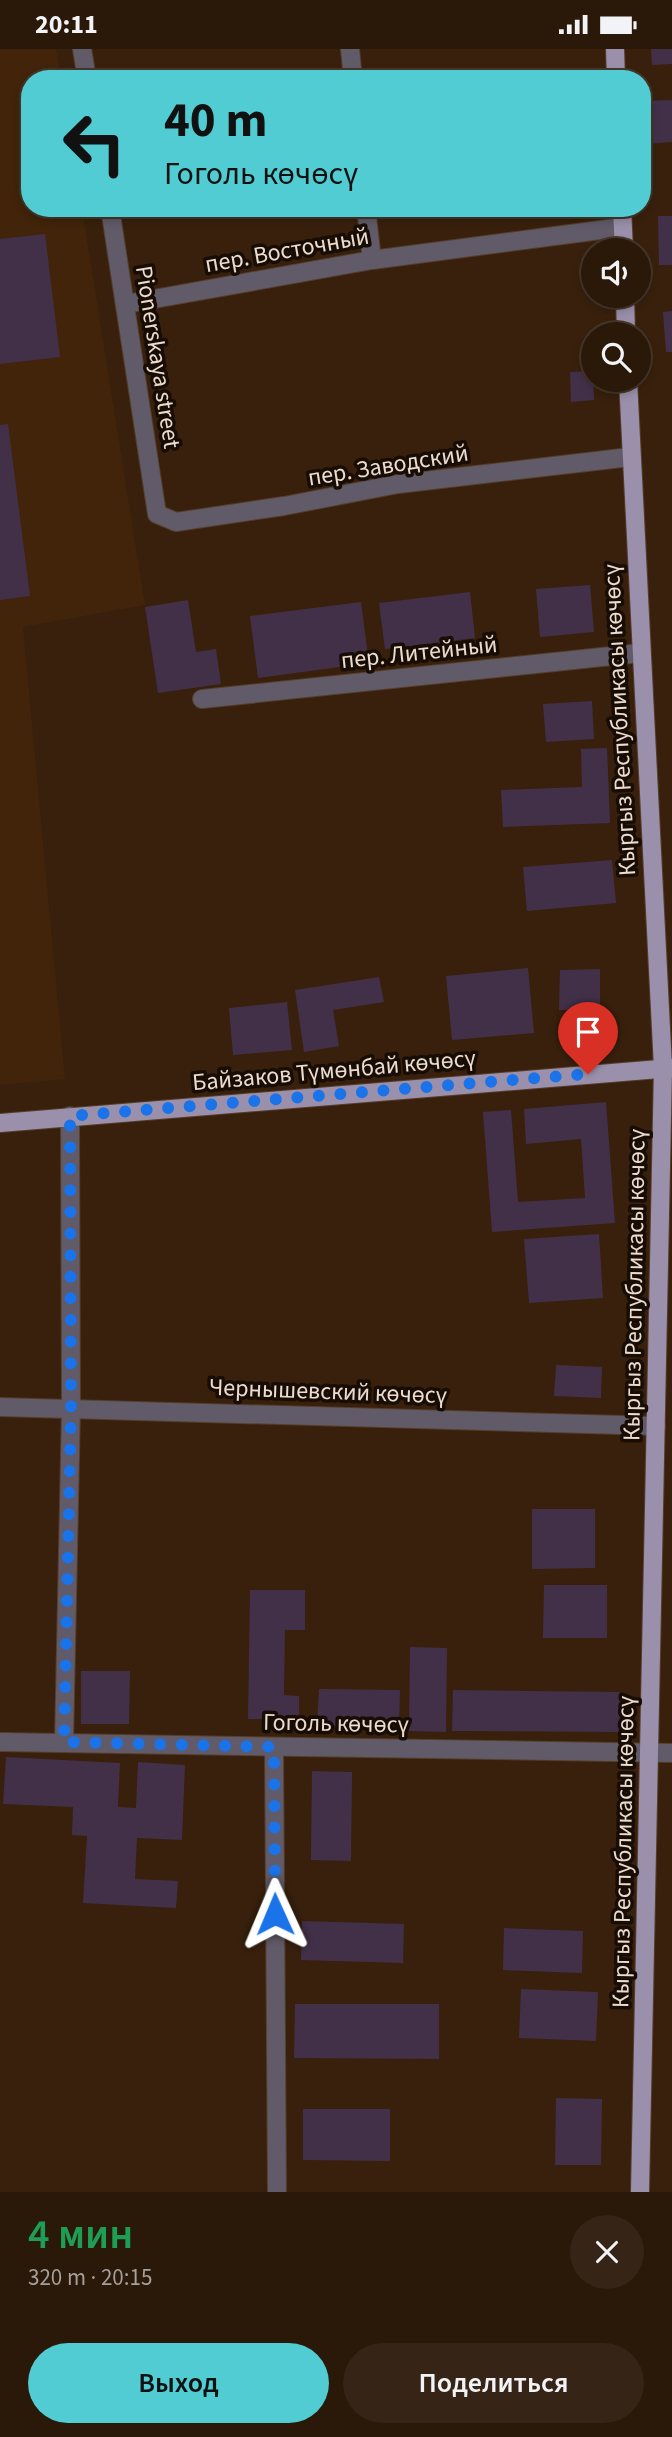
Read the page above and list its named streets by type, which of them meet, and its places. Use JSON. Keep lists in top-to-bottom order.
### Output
{
  "streets": {
    "main road": ["Кыргыз Республикасы көчөсү", "Байзаков Түмөнбай көчөсү"],
    "street": [
      "пер. Восточный",
      "Pionerskaya street",
      "пер. Заводский",
      "пер. Литейный",
      "Чернышевский көчөсү",
      "Гоголь көчөсү"
    ]
  },
  "crossings": [
    ["пер. Восточный", "Pionerskaya street"],
    ["Pionerskaya street", "пер. Заводский"],
    ["пер. Заводский", "Кыргыз Республикасы көчөсү"],
    ["пер. Литейный", "Кыргыз Республикасы көчөсү"],
    ["Кыргыз Республикасы көчөсү", "Байзаков Түмөнбай көчөсү"],
    ["Кыргыз Республикасы көчөсү", "Чернышевский көчөсү"],
    ["Кыргыз Республикасы көчөсү", "Гоголь көчөсү"]
  ],
  "page": {
    "status": "20:11",
    "turn": ["40 m", "Гоголь көчөсү"],
    "heading": ["4 мин", "320 m · 20:15"],
    "buttons": ["Выход", "Поделиться"]
  }
}
